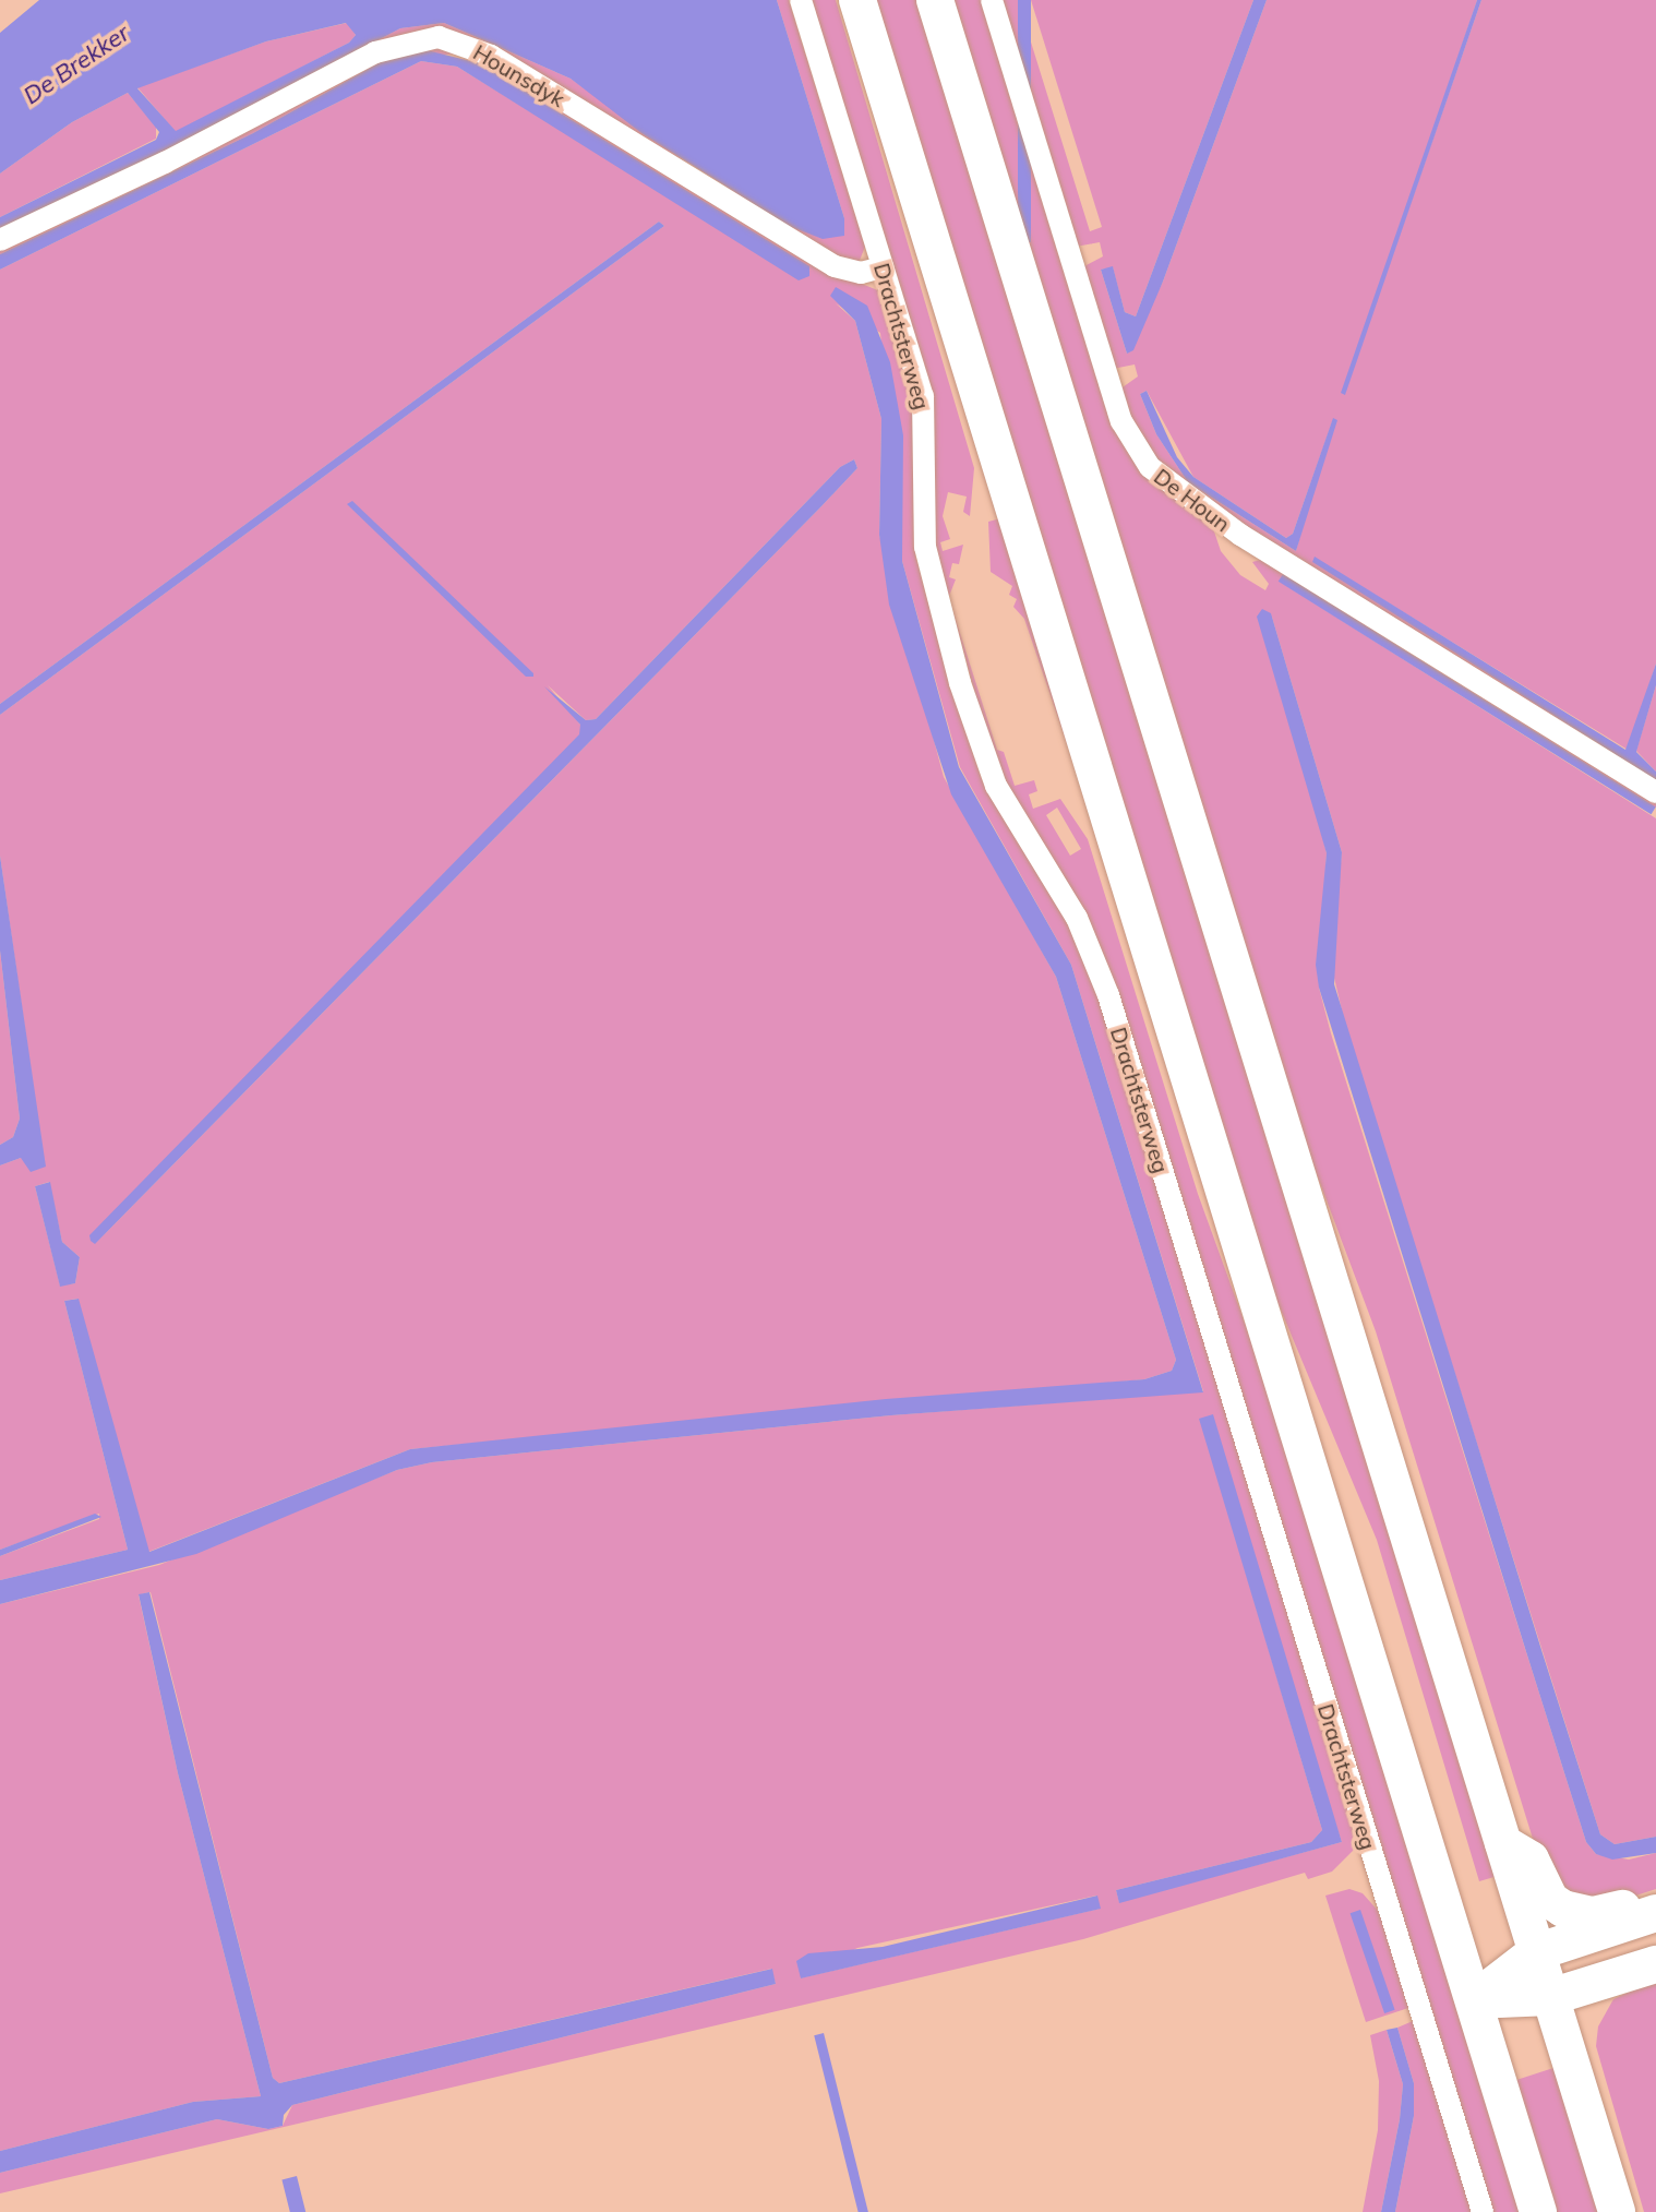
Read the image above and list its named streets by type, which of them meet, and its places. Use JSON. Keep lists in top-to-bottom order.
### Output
{
  "streets": {
    "street": ["Hounsdyk", "Drachtsterweg", "De Houn"]
  },
  "crossings": [
    ["Hounsdyk", "Drachtsterweg"]
  ],
  "water": ["De Brekker"]
}
